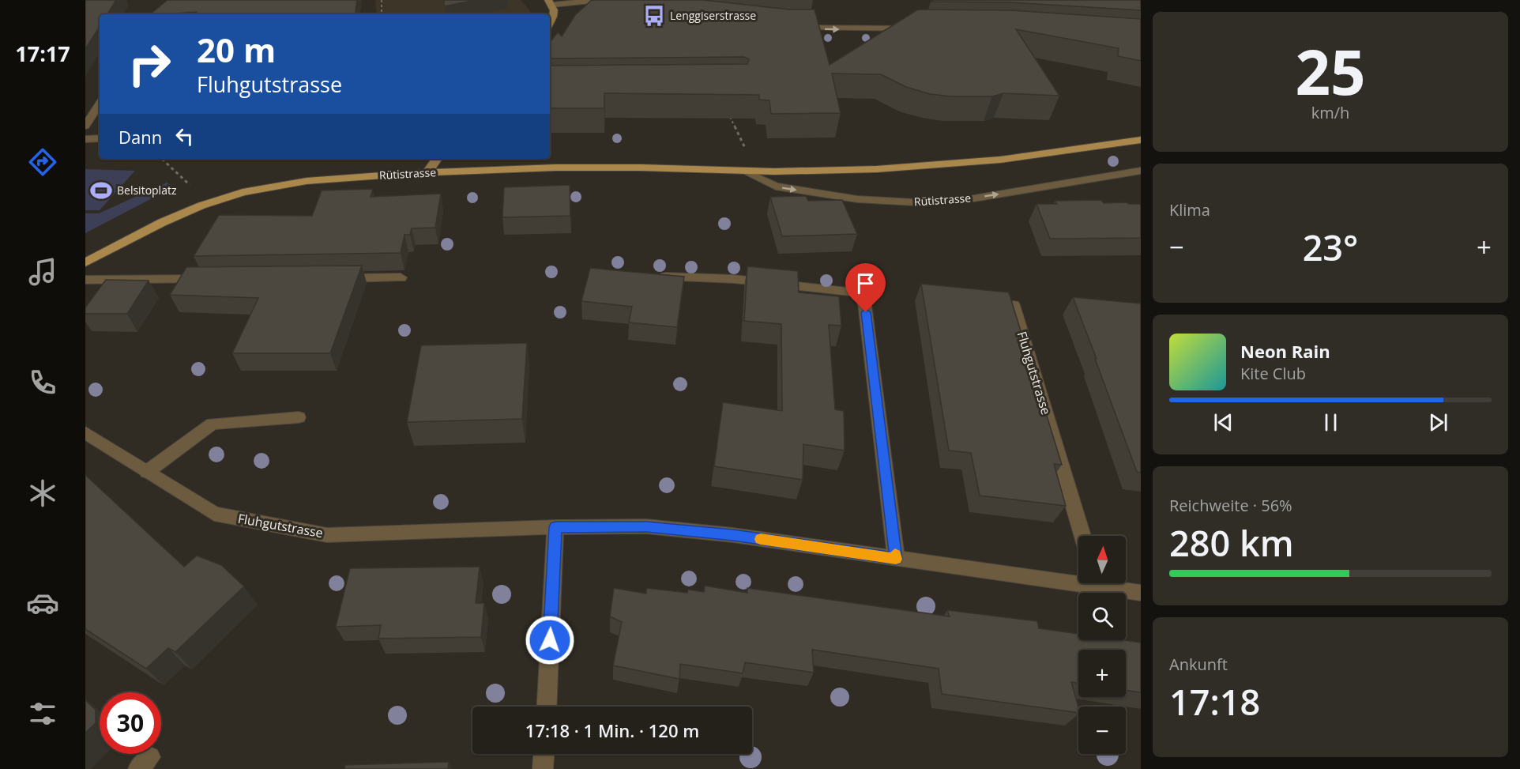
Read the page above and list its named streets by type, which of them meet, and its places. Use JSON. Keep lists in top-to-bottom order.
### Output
{
  "streets": {
    "main road": ["Rütistrasse"],
    "street": ["Fluhgutstrasse"]
  },
  "places": {
    "bus stop": ["Lenggiserstrasse"],
    "sports": ["Belsitoplatz"]
  },
  "north": "top",
  "page": {
    "tabs": "17:17",
    "tile": [
      ["25", "km/h"],
      "Klima",
      ["Reichweite · 56%", "280 km"],
      ["Ankunft", "17:18"]
    ],
    "turn": ["20 m", "Fluhgutstrasse"],
    "then": "Dann",
    "heat": ["−", "23°", "+"],
    "song": ["Neon Rain", "Kite Club"],
    "map_buttons": ["+", "−"],
    "limit": "30",
    "trip": "17:18 · 1 Min. · 120 m"
  }
}
